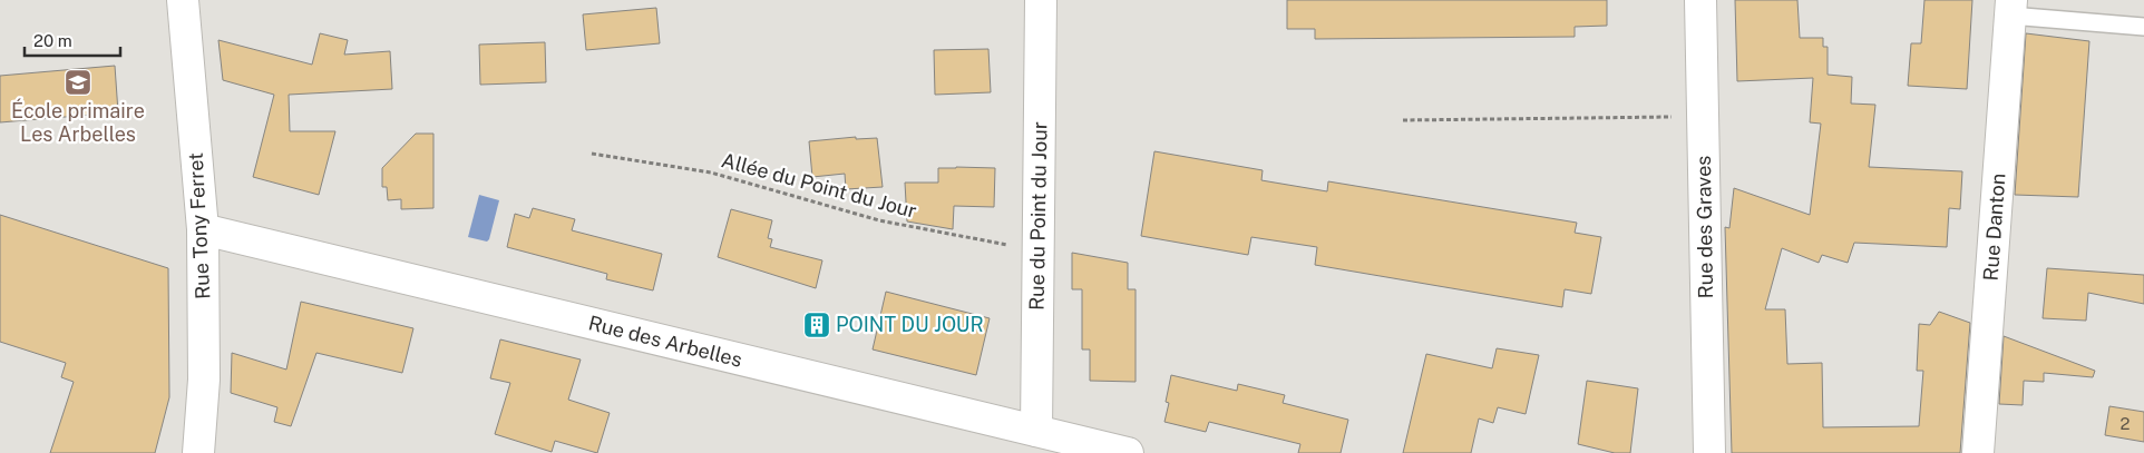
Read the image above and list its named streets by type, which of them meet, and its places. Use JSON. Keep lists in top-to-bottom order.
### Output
{
  "streets": {
    "street": [
      "Rue du Point du Jour",
      "Rue Tony Ferret",
      "Rue des Graves",
      "Rue Danton",
      "Rue des Arbelles"
    ],
    "path": ["Allée du Point du Jour"]
  },
  "crossings": [
    ["Allée du Point du Jour", "Rue du Point du Jour"],
    ["Rue du Point du Jour", "Rue des Arbelles"],
    ["Rue Tony Ferret", "Rue des Arbelles"]
  ],
  "places": {
    "school or university": ["École primaire Les Arbelles"],
    "building": ["POINT DU JOUR"]
  },
  "house_numbers": ["2"],
  "scale_bar": "20 m"
}
